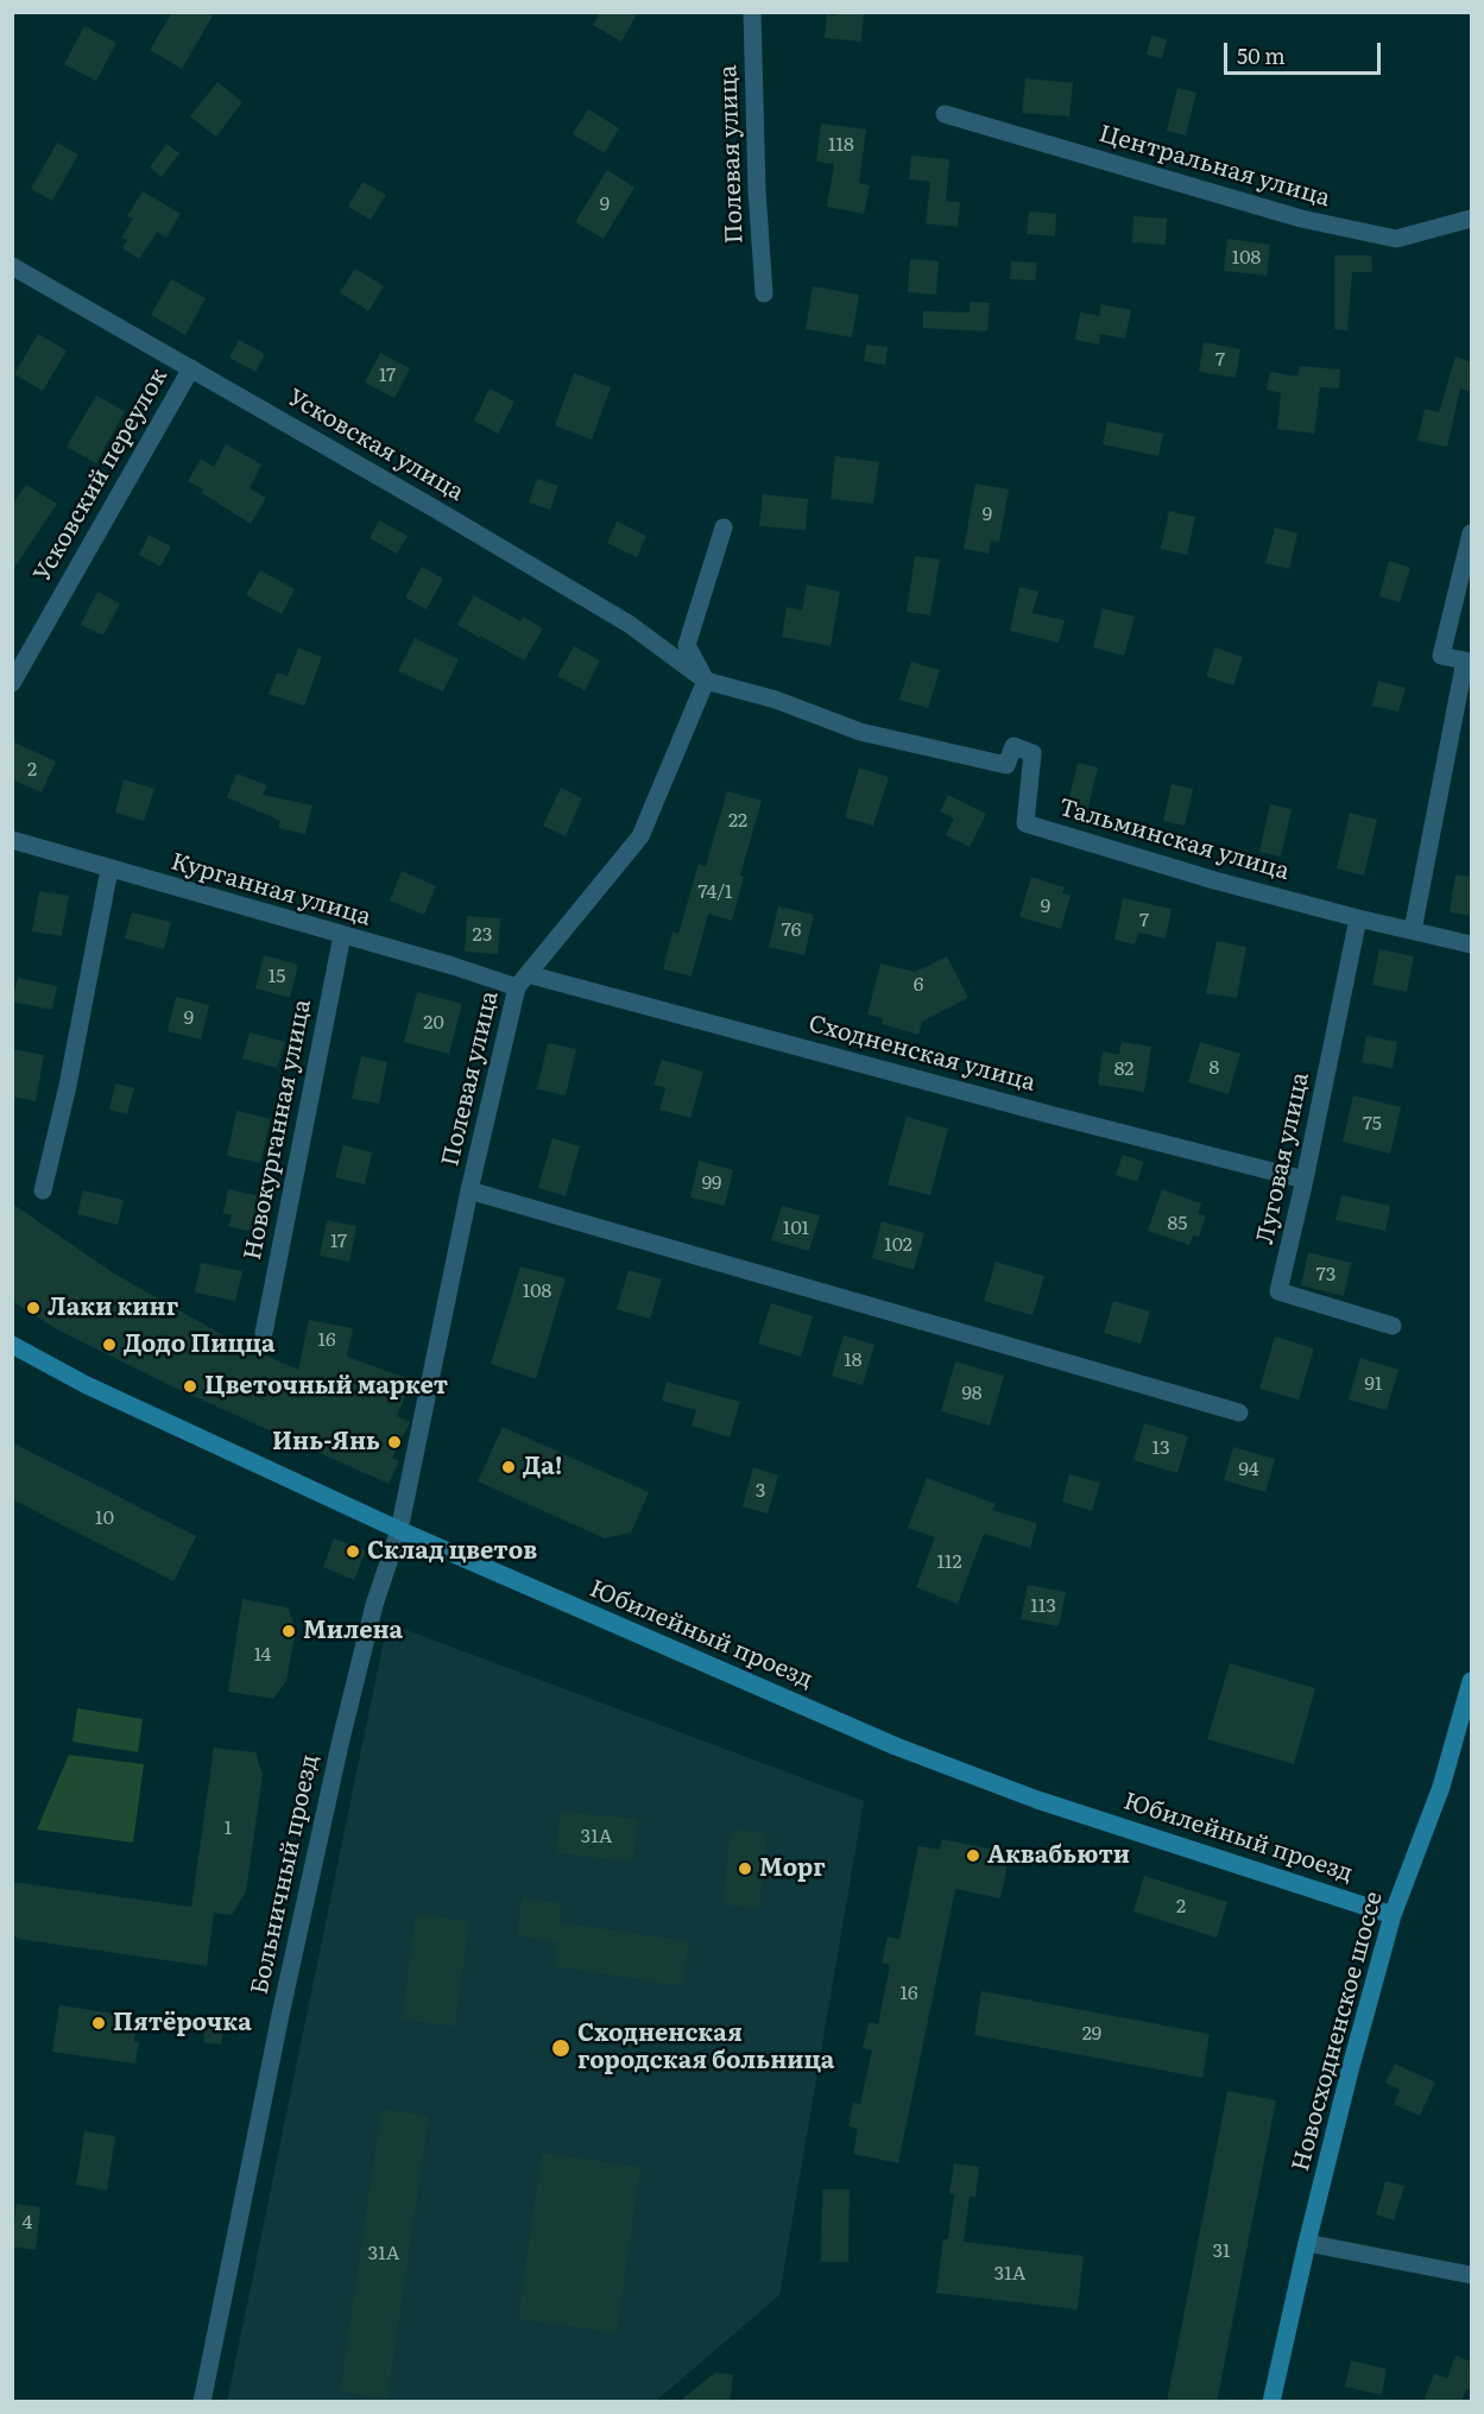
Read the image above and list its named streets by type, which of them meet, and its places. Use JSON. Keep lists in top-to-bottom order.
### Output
{
  "streets": {
    "main road": ["Юбилейный проезд", "Новосходненское шоссе"],
    "street": [
      "Полевая улица",
      "Центральная улица",
      "Усковская улица",
      "Усковский переулок",
      "Тальминская улица",
      "Курганная улица",
      "Сходненская улица",
      "Новокурганная улица",
      "Луговая улица",
      "Больничный проезд"
    ]
  },
  "crossings": [
    ["Полевая улица", "Усковская улица"],
    ["Полевая улица", "Тальминская улица"],
    ["Полевая улица", "Курганная улица"],
    ["Полевая улица", "Сходненская улица"],
    ["Полевая улица", "Юбилейный проезд"],
    ["Полевая улица", "Больничный проезд"],
    ["Усковская улица", "Усковский переулок"],
    ["Усковская улица", "Тальминская улица"],
    ["Тальминская улица", "Луговая улица"],
    ["Курганная улица", "Сходненская улица"],
    ["Курганная улица", "Новокурганная улица"],
    ["Сходненская улица", "Луговая улица"],
    ["Юбилейный проезд", "Больничный проезд"],
    ["Юбилейный проезд", "Новосходненское шоссе"]
  ],
  "places": [
    "Лаки кинг",
    "Додо Пицца",
    "Цветочный маркет",
    "Инь-Янь",
    "Да!",
    "Склад цветов",
    "Милена",
    "Аквабьюти",
    "Морг",
    "Пятёрочка",
    "Сходненская городская больница"
  ],
  "house_numbers": [
    "118",
    "9",
    "108",
    "7",
    "17",
    "9",
    "2",
    "22",
    "74/1",
    "9",
    "7",
    "76",
    "23",
    "15",
    "6",
    "9",
    "20",
    "8",
    "82",
    "75",
    "99",
    "85",
    "101",
    "17",
    "102",
    "73",
    "108",
    "16",
    "18",
    "91",
    "98",
    "13",
    "94",
    "3",
    "10",
    "112",
    "113",
    "14",
    "1",
    "31А",
    "2",
    "16",
    "29",
    "4",
    "31",
    "31А",
    "31А"
  ],
  "scale_bar": "50 m"
}
